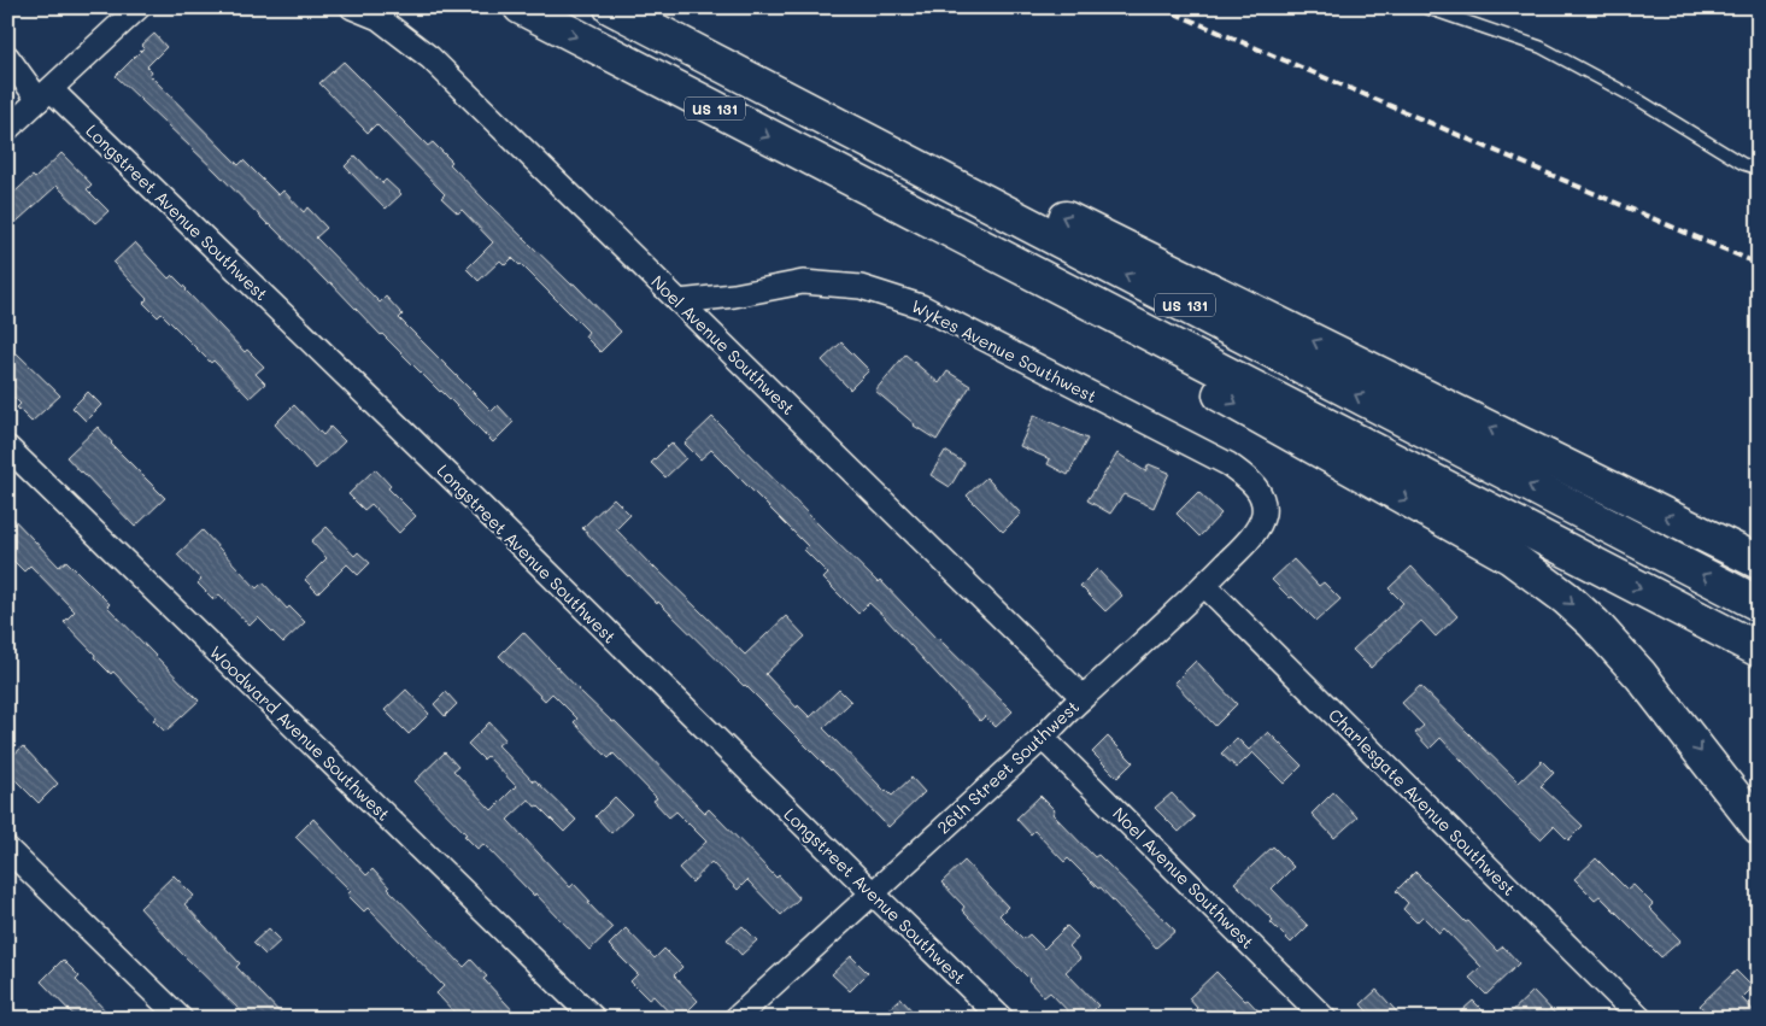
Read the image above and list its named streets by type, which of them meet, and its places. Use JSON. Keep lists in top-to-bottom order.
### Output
{
  "streets": {
    "highway": ["US 131"],
    "street": [
      "Longstreet Avenue Southwest",
      "Noel Avenue Southwest",
      "Wykes Avenue Southwest",
      "Woodward Avenue Southwest",
      "26th Street Southwest",
      "Charlesgate Avenue Southwest"
    ]
  },
  "crossings": [
    ["Longstreet Avenue Southwest", "26th Street Southwest"],
    ["Noel Avenue Southwest", "Wykes Avenue Southwest"],
    ["Noel Avenue Southwest", "26th Street Southwest"],
    ["Wykes Avenue Southwest", "26th Street Southwest"],
    ["26th Street Southwest", "Charlesgate Avenue Southwest"]
  ]
}
